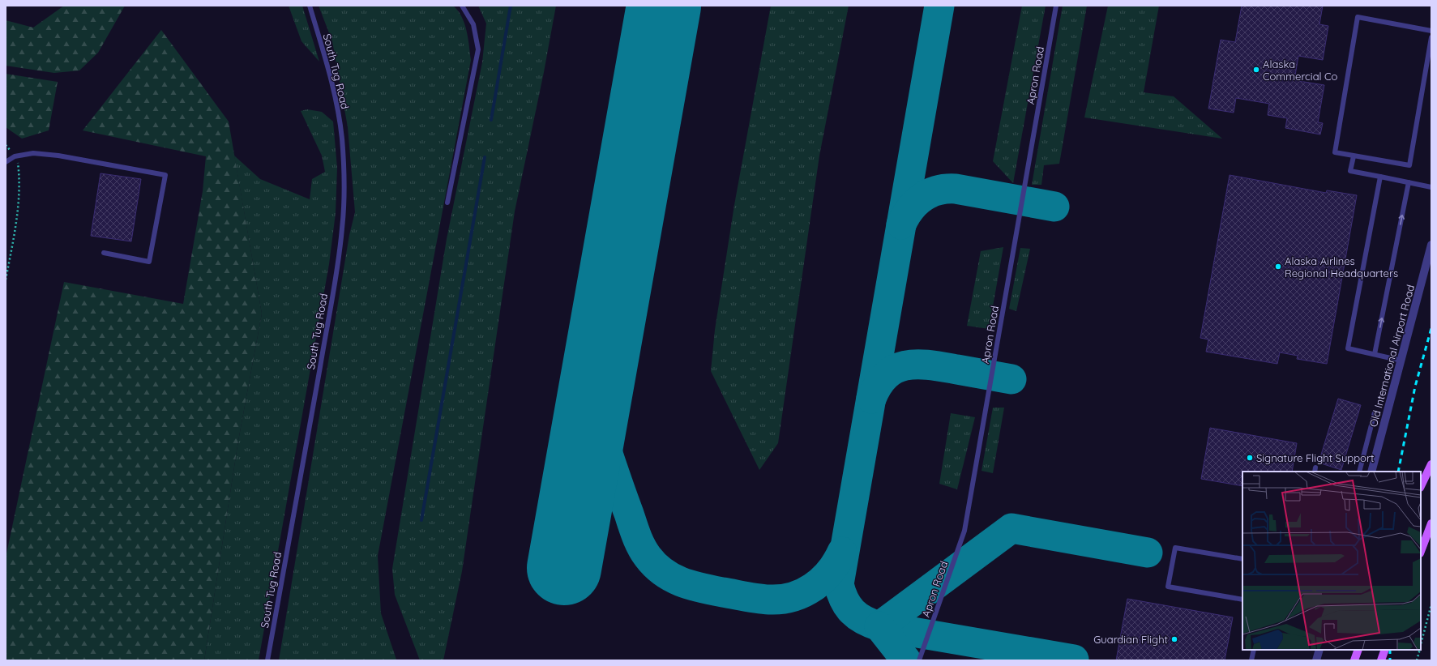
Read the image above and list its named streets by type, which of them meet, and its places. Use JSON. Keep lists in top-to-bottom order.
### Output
{
  "streets": {
    "street": ["Old International Airport Road"],
    "lane": ["South Tug Road", "Apron Road"]
  },
  "places": [
    "Alaska Commercial Co",
    "Alaska Airlines Regional Headquarters",
    "Signature Flight Support",
    "Guardian Flight"
  ]
}
